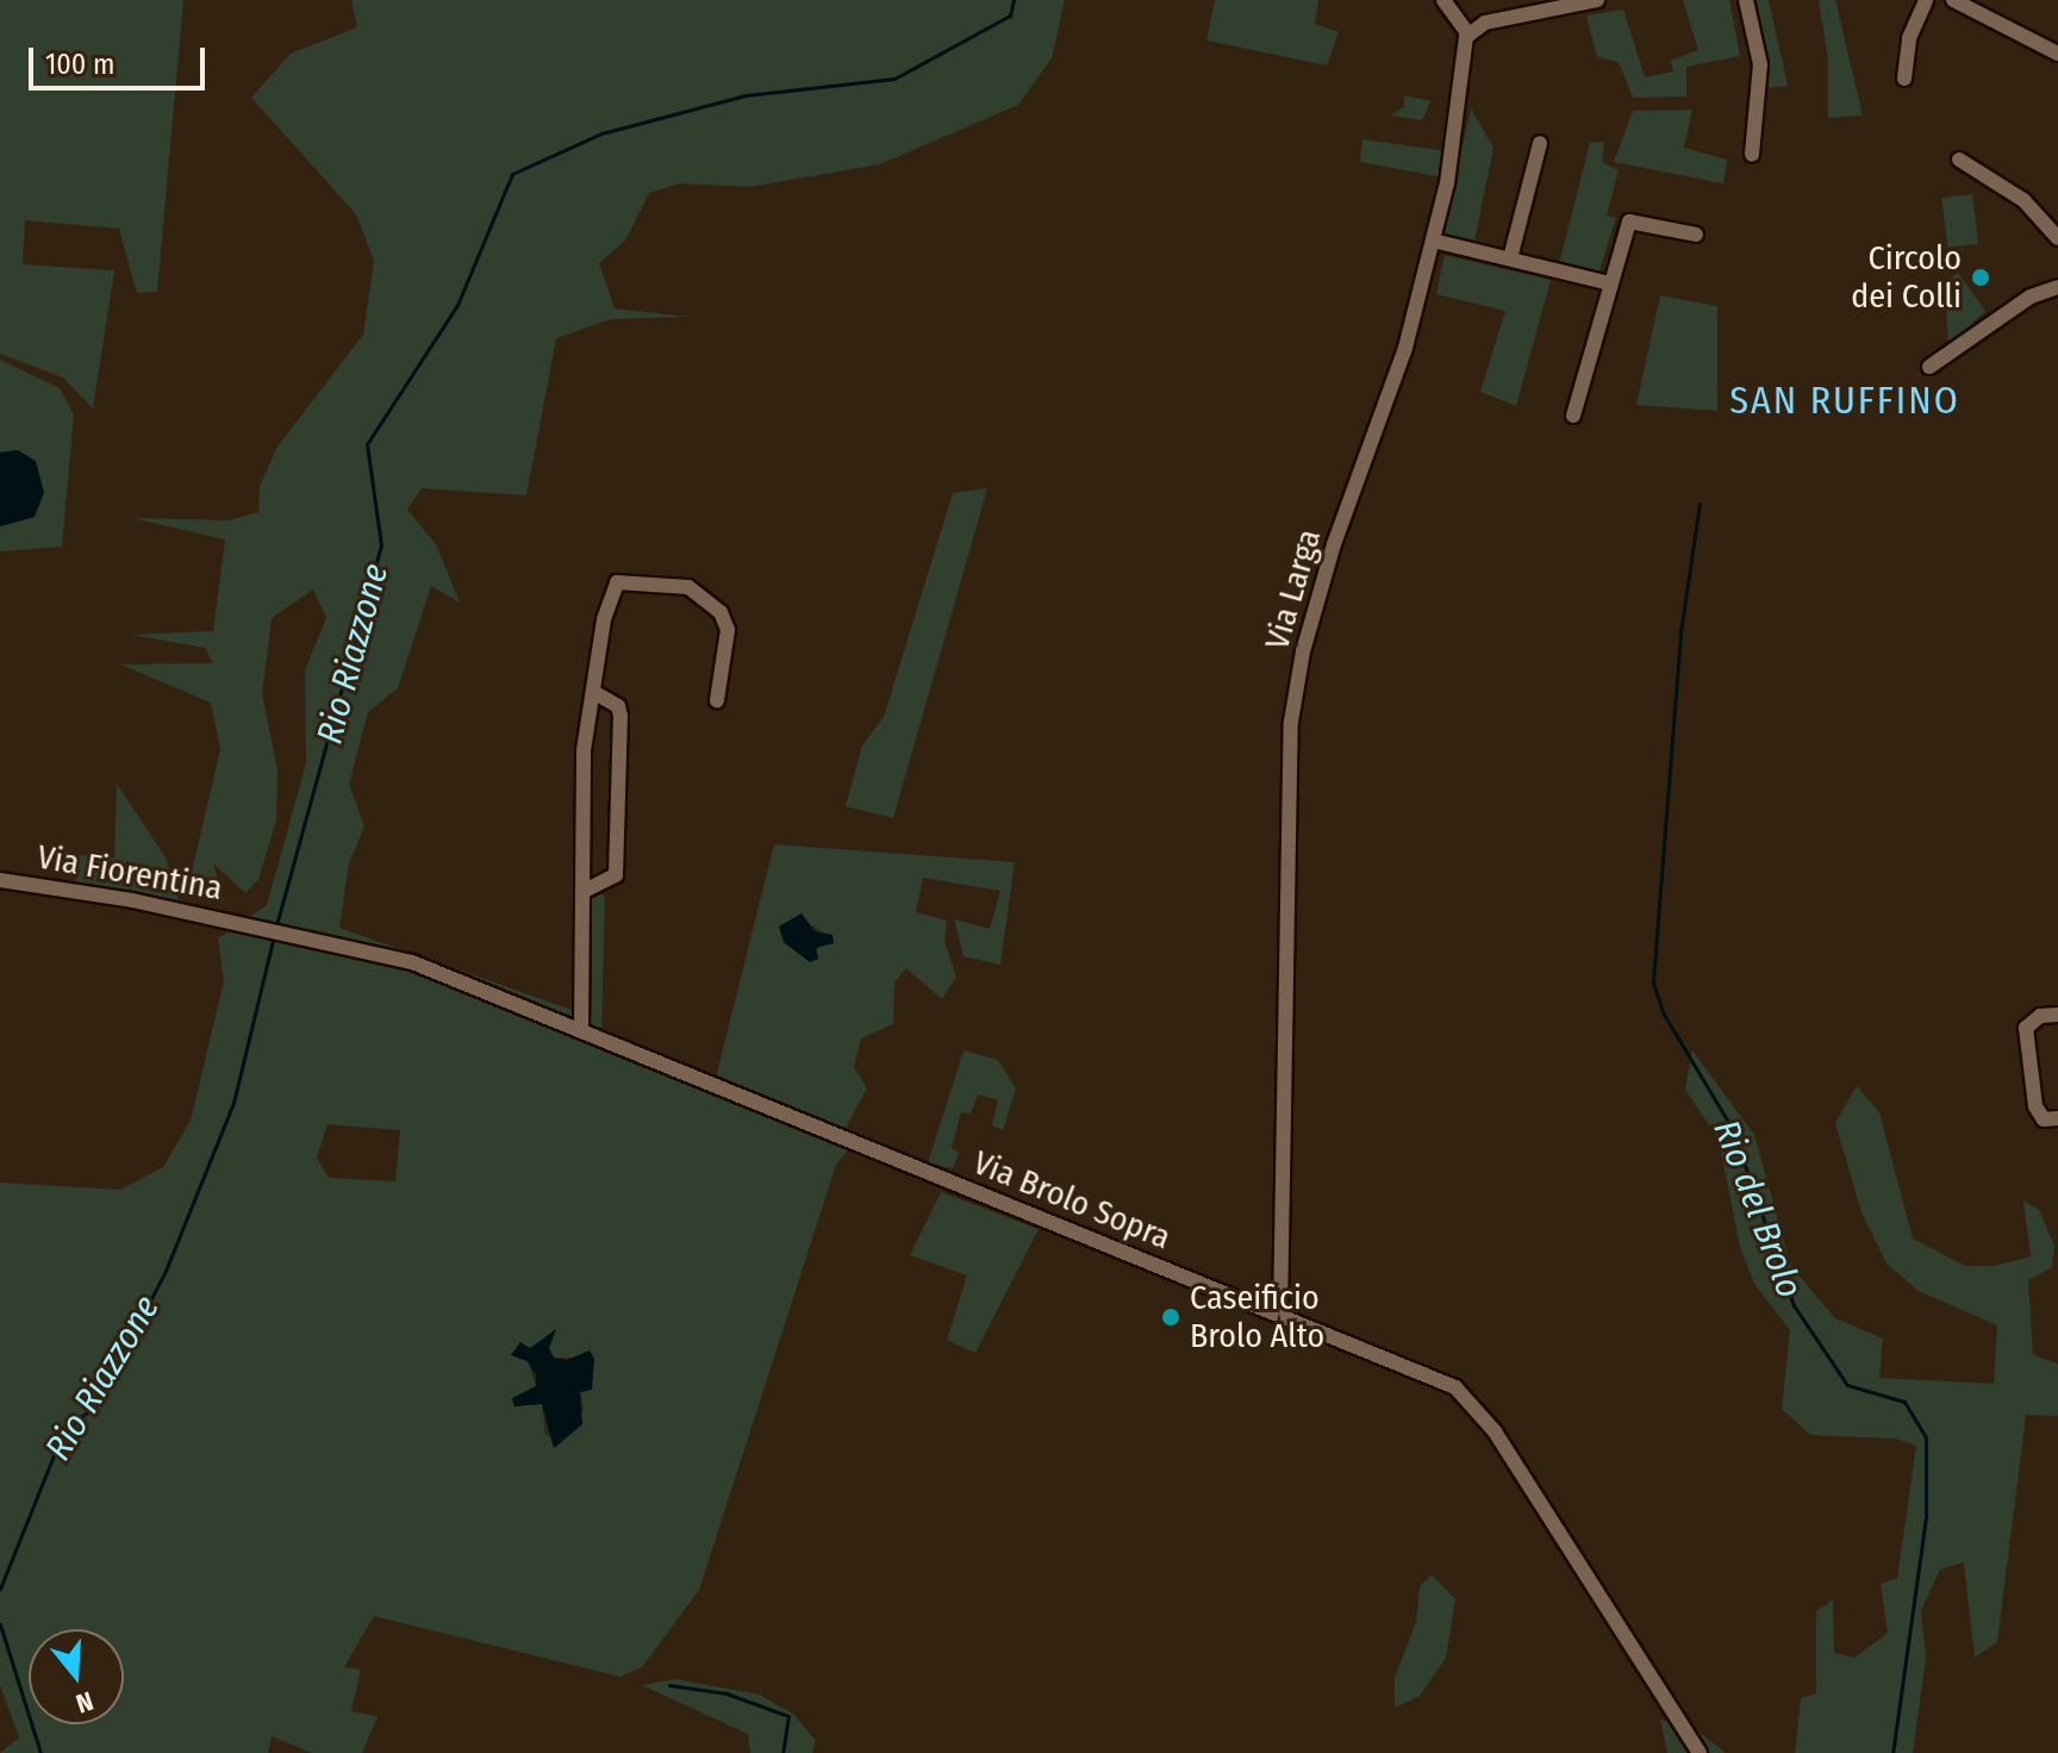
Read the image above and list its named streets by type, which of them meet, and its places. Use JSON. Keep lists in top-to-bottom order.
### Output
{
  "streets": {
    "street": ["Via Larga", "Via Fiorentina", "Via Brolo Sopra"]
  },
  "crossings": [
    ["Via Larga", "Via Brolo Sopra"],
    ["Via Fiorentina", "Via Brolo Sopra"]
  ],
  "districts": ["SAN RUFFINO"],
  "water": ["Rio Riazzone", "Rio del Brolo"],
  "places": ["Circolo dei Colli", "Caseificio Brolo Alto"],
  "scale_bar": "100 m",
  "north": "bottom"
}
